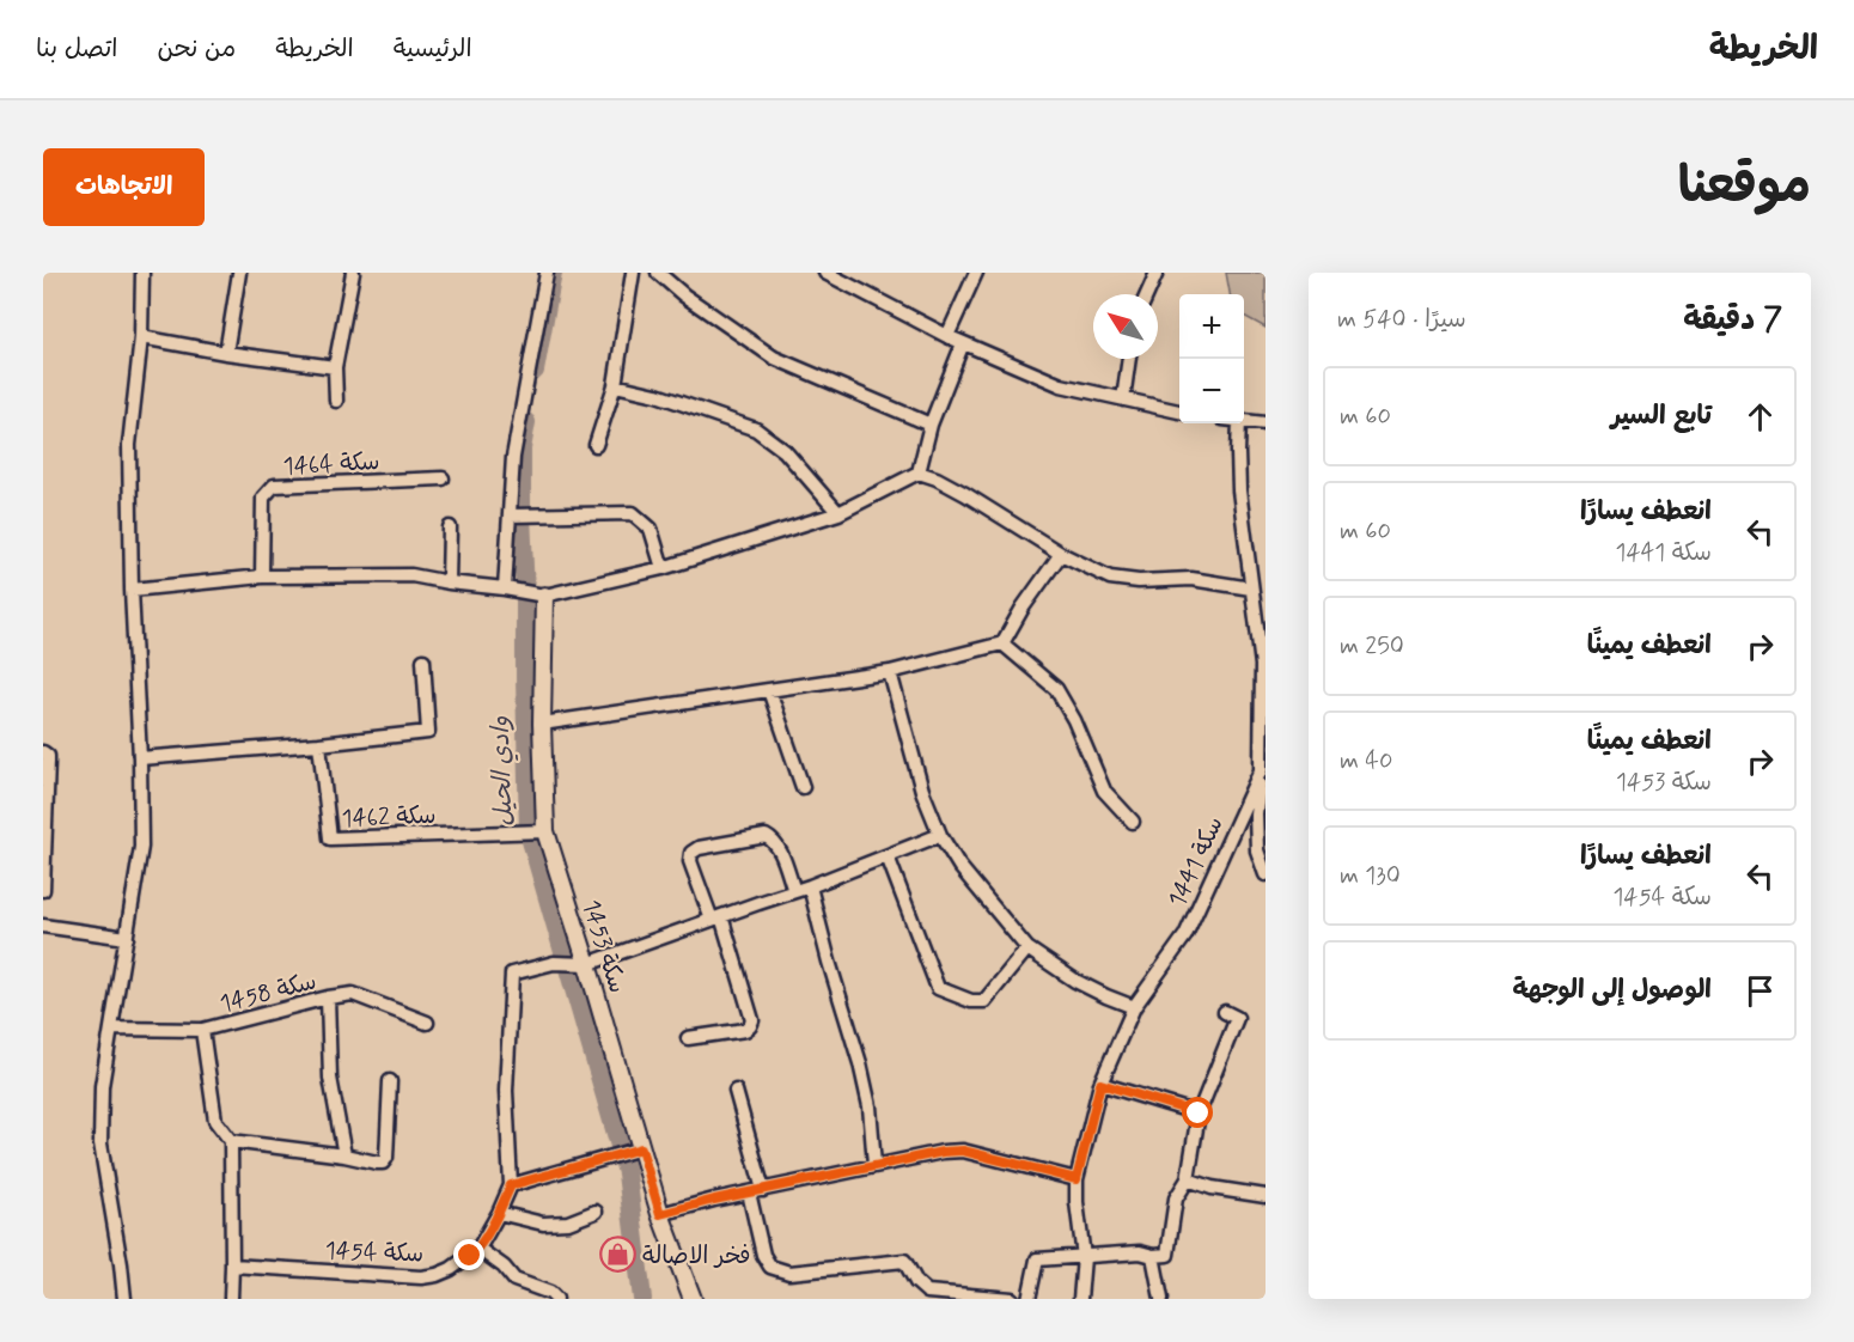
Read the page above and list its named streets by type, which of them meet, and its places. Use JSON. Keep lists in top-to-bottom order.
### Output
{
  "streets": {
    "street": [
      "سكة 1464",
      "سكة 1462",
      "سكة 1441",
      "سكة 1453",
      "سكة 1458",
      "سكة 1454"
    ]
  },
  "crossings": [
    ["سكة 1462", "سكة 1453"],
    ["سكة 1453", "سكة 1454"]
  ],
  "water": ["وادي الحيل"],
  "places": {
    "shop": ["فخر الاصالة"]
  },
  "north": "top left",
  "page": {
    "header": "الخريطة",
    "nav": [
      "الرئيسية",
      "الخريطة",
      "من نحن",
      "اتصل بنا"
    ],
    "title": "موقعنا",
    "buttons": "الاتجاهات",
    "heading": ["7 دقيقة", "سيرًا · 540 m"],
    "map_buttons": ["+", "−"],
    "list": [
      ["تابع السير", "60 m"],
      ["انعطف يسارًا", "سكة 1441", "60 m"],
      ["انعطف يمينًا", "250 m"],
      ["انعطف يمينًا", "سكة 1453", "40 m"],
      ["انعطف يسارًا", "سكة 1454", "130 m"],
      "الوصول إلى الوجهة"
    ]
  }
}
